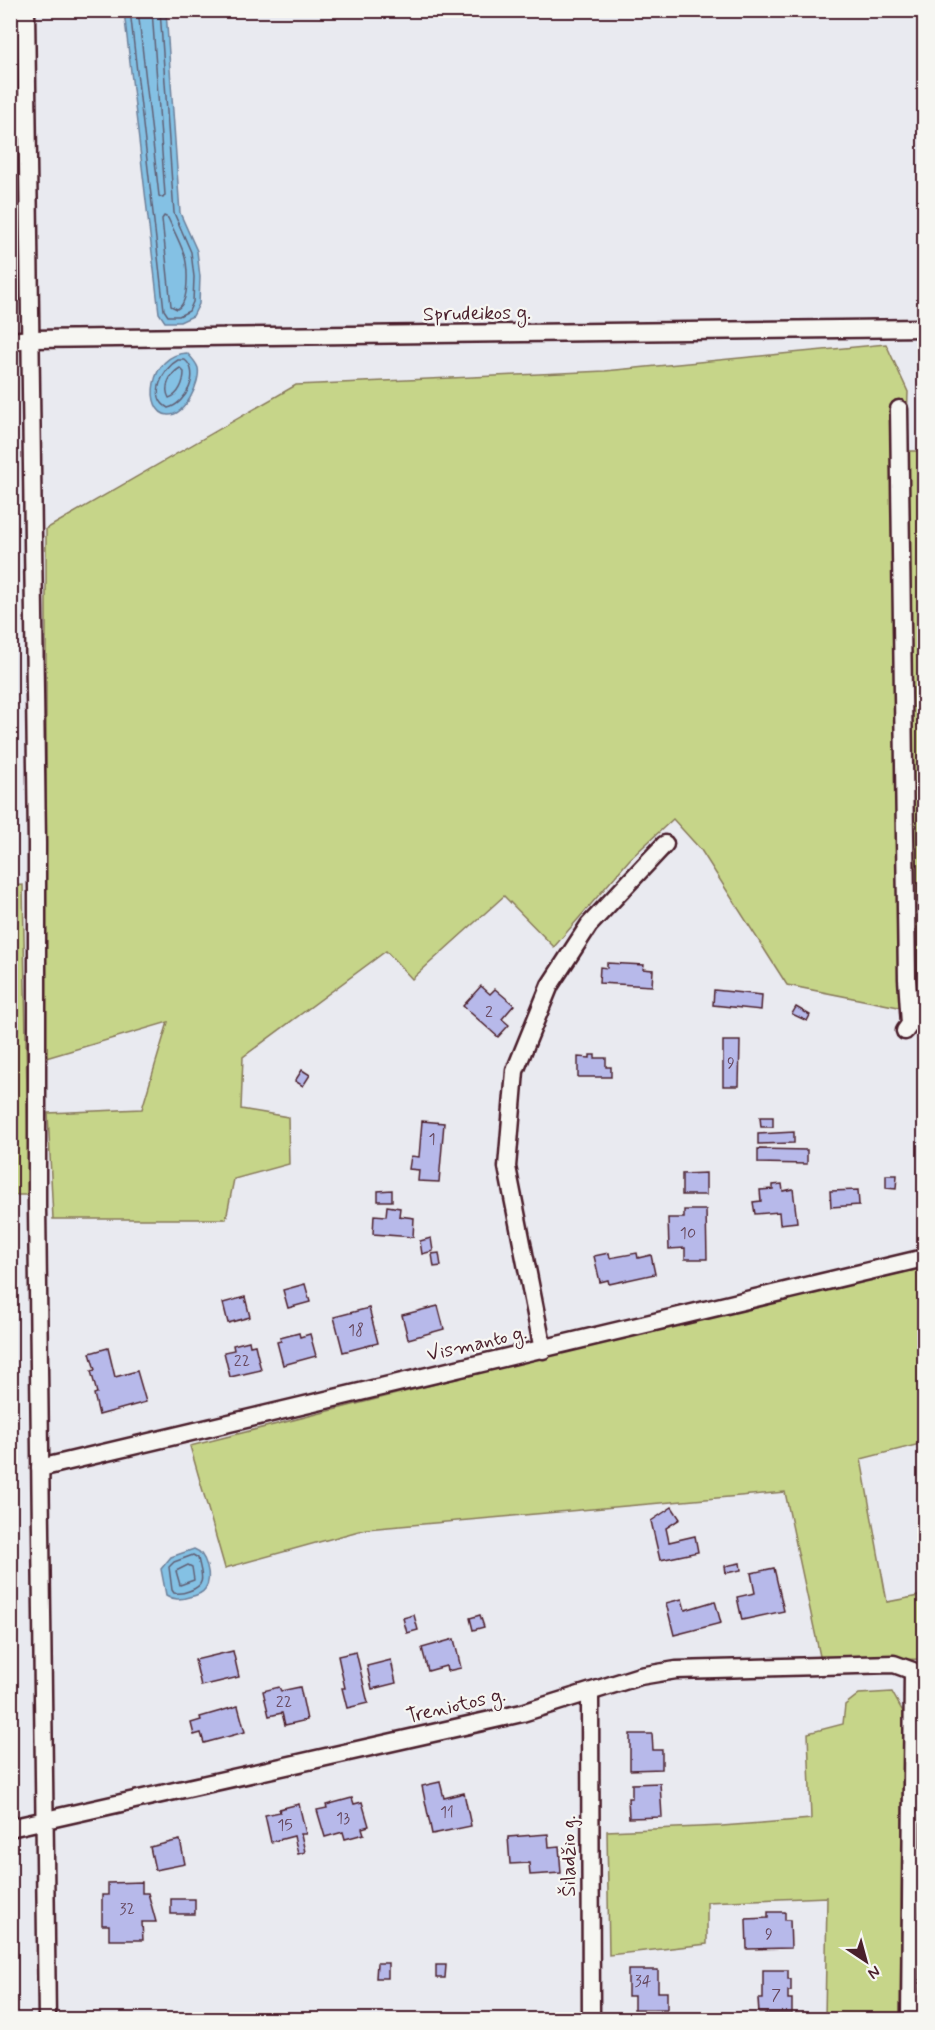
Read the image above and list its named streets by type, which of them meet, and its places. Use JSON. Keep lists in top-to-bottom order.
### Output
{
  "streets": {
    "street": [
      "Sprudeikos g.",
      "Vismanto g.",
      "Treniotos g.",
      "Šiladžio g."
    ]
  },
  "crossings": [
    ["Treniotos g.", "Šiladžio g."]
  ],
  "house_numbers": [
    "2",
    "9",
    "1",
    "10",
    "18",
    "22",
    "22",
    "11",
    "13",
    "15",
    "32",
    "9",
    "34",
    "7"
  ],
  "north": "bottom right"
}
